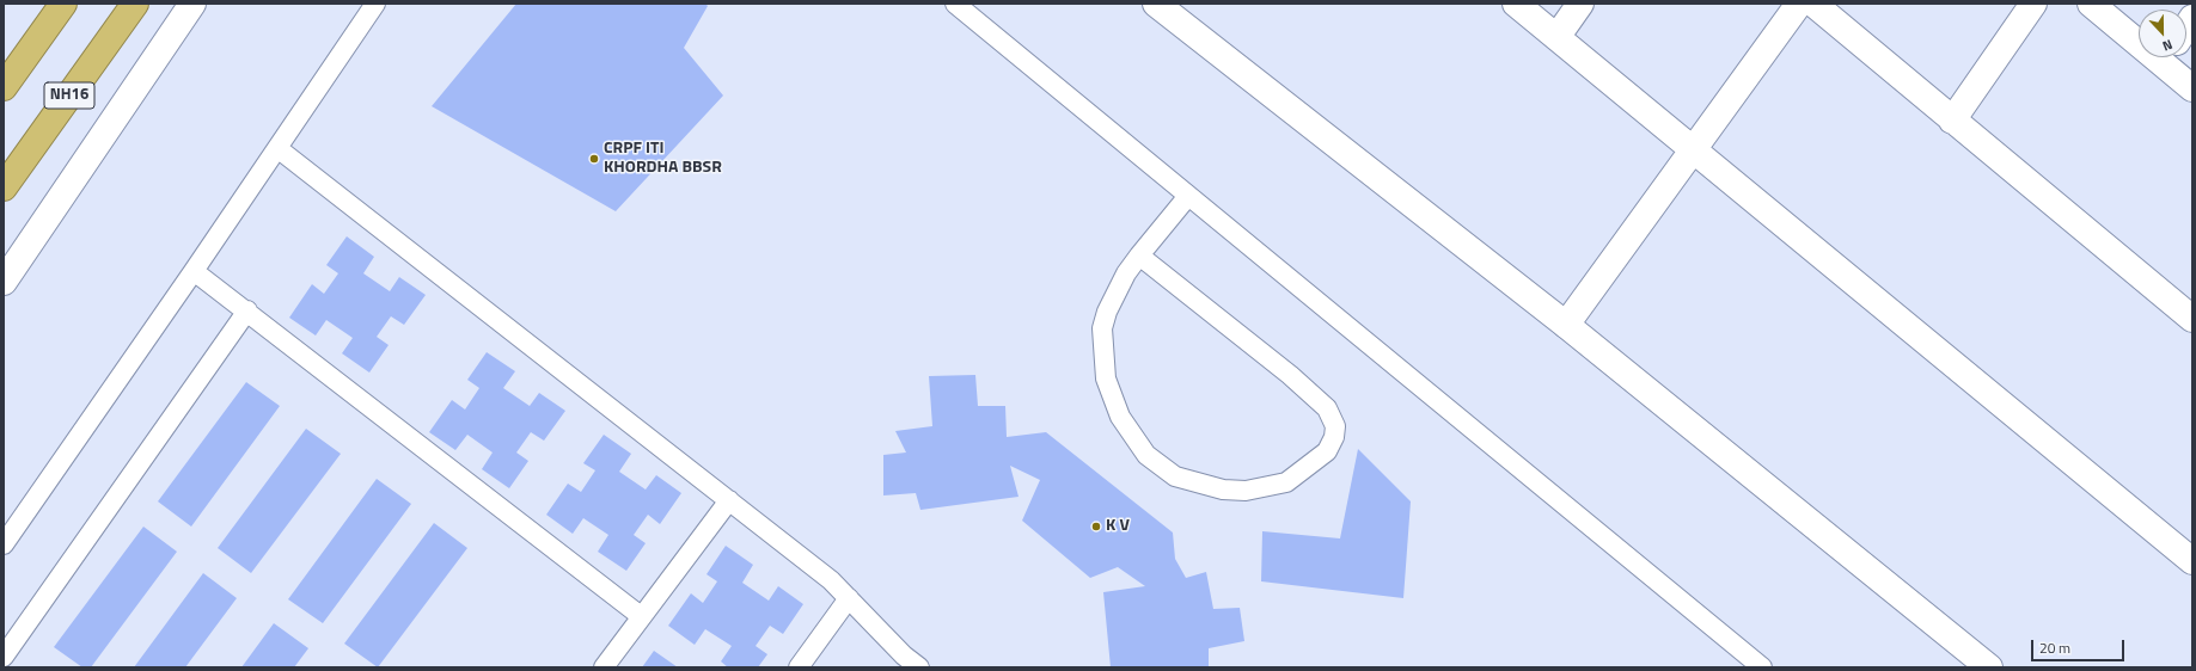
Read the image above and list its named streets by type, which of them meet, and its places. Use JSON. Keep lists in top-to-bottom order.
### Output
{
  "streets": {
    "highway": ["NH16"]
  },
  "places": ["CRPF ITI KHORDHA BBSR", "K V"],
  "scale_bar": "20 m",
  "north": "bottom"
}
